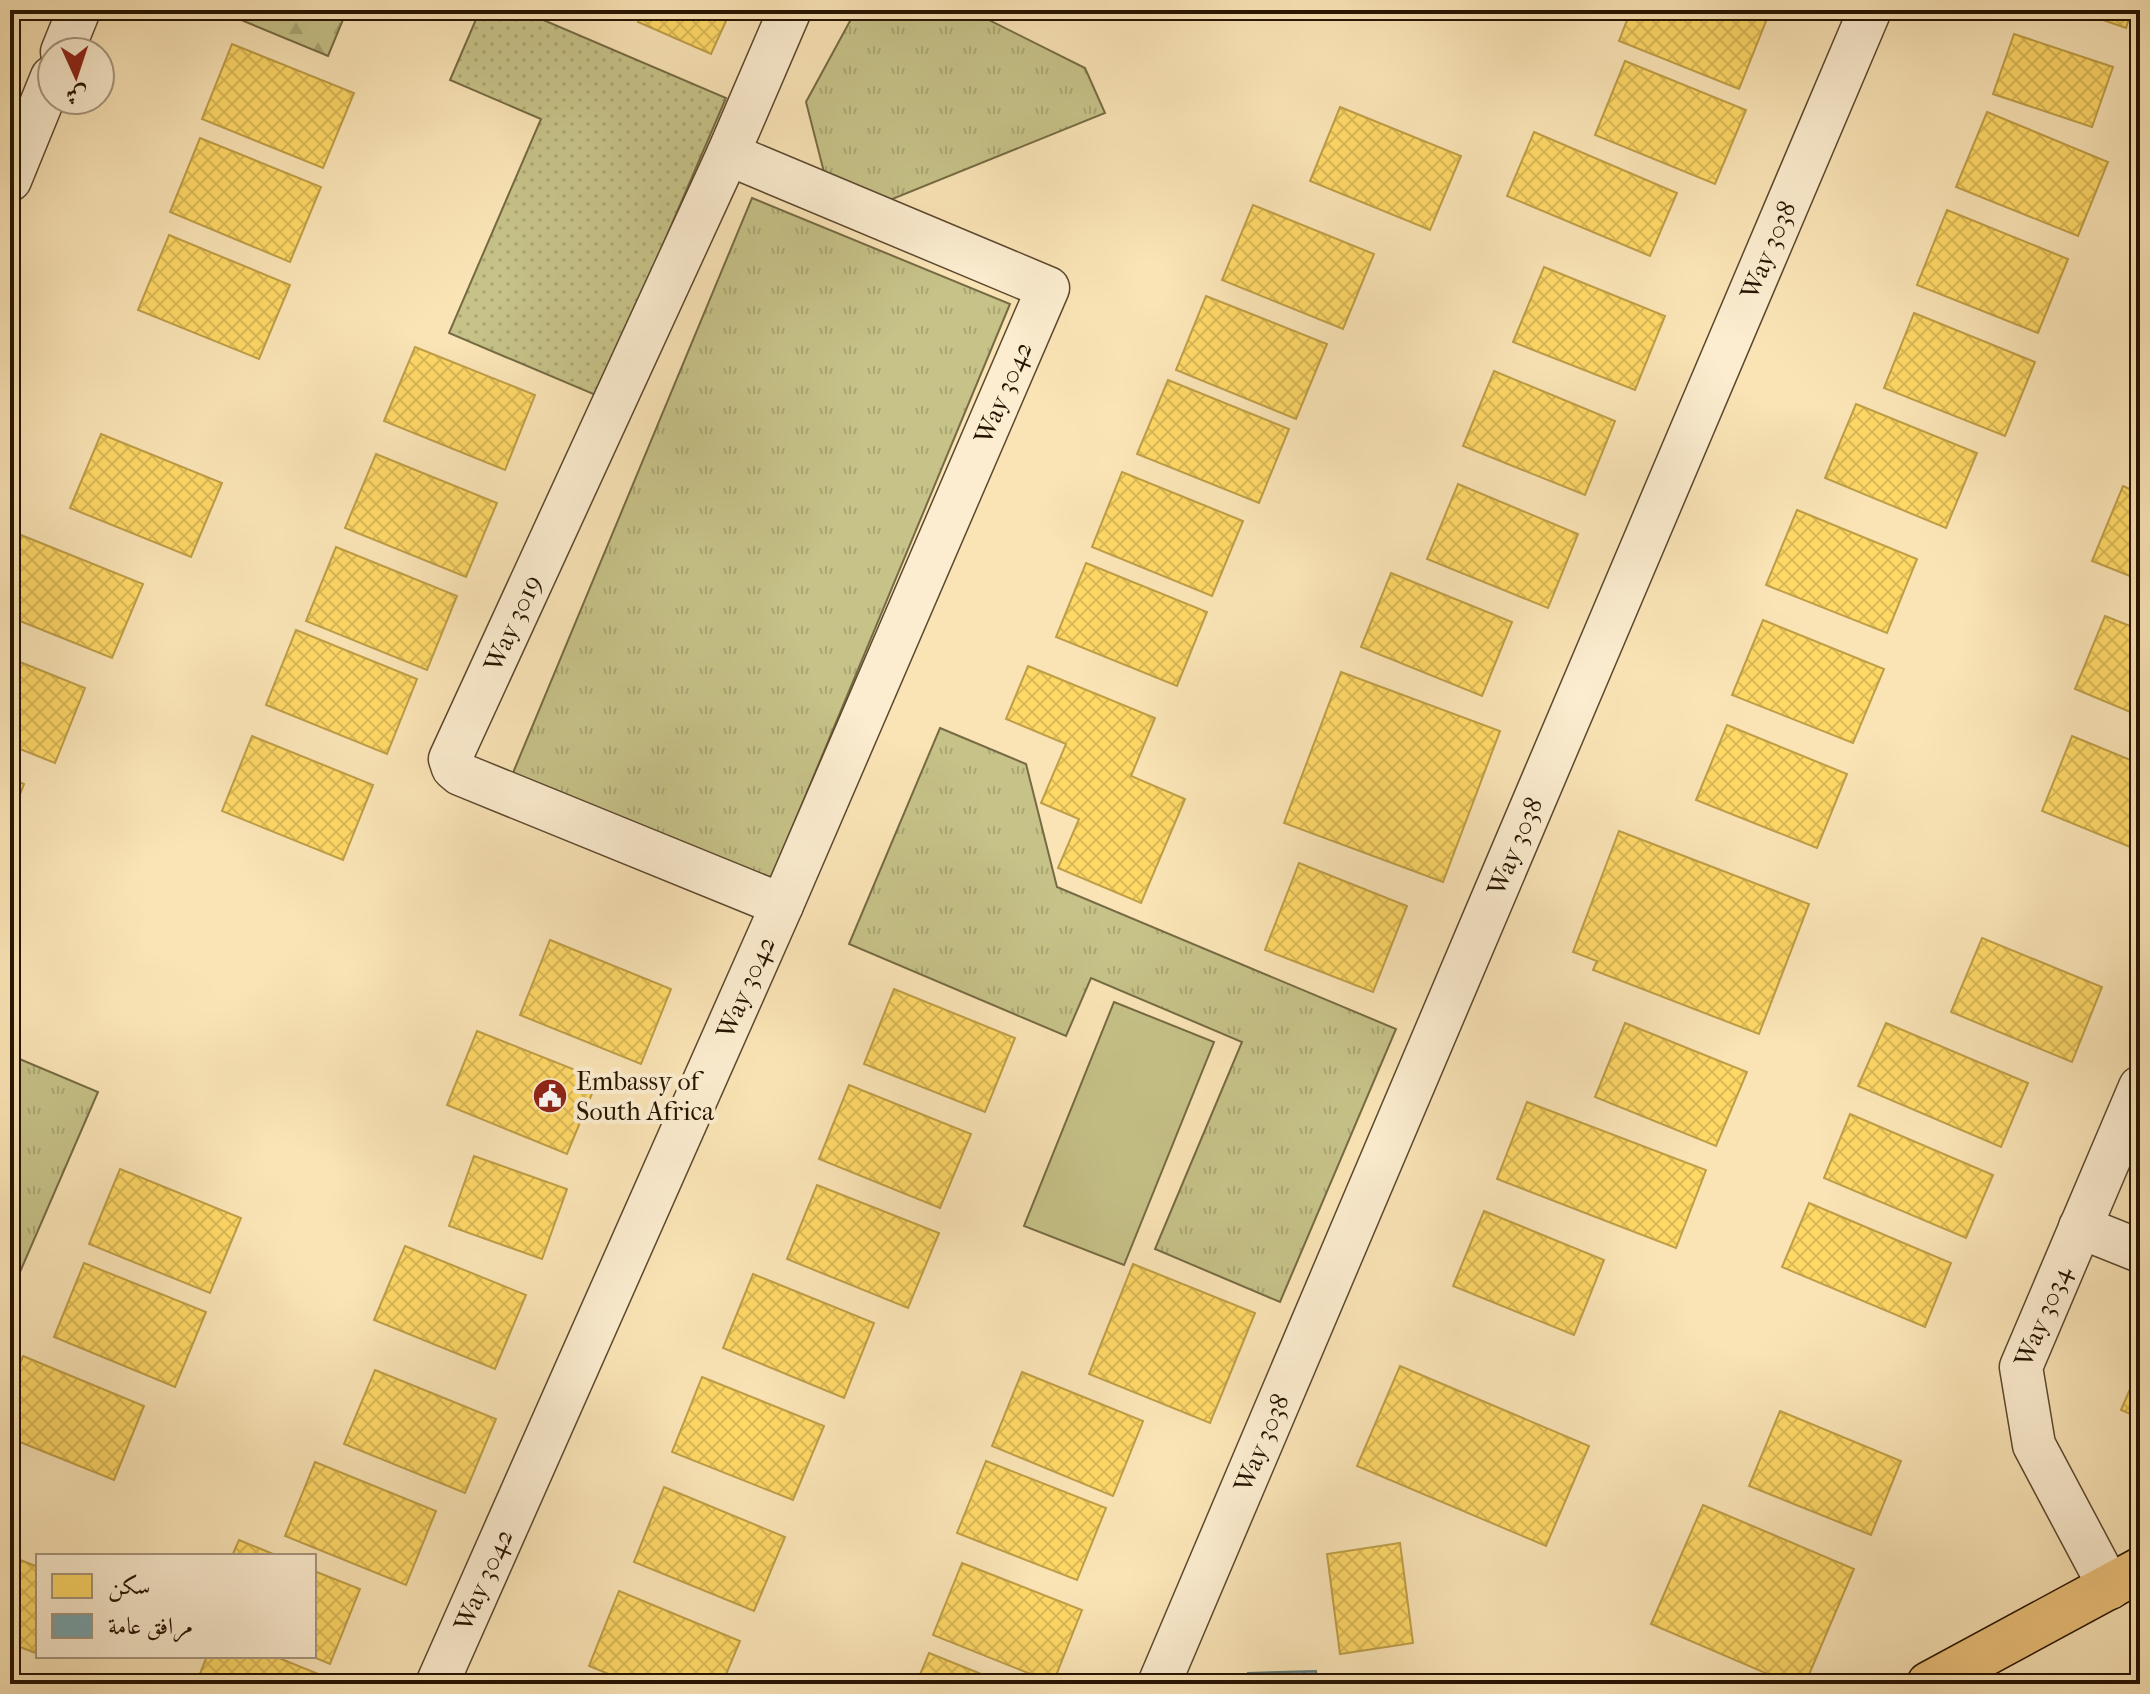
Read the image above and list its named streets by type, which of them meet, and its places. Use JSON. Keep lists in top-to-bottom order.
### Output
{
  "streets": {
    "street": [
      "Way 3038",
      "Way 3042",
      "Way 3019",
      "Way 3034"
    ]
  },
  "crossings": [
    ["Way 3042", "Way 3019"]
  ],
  "places": {
    "public building": ["Embassy of South Africa"]
  },
  "legend": ["سكن", "مرافق عامة"],
  "north": "bottom"
}
